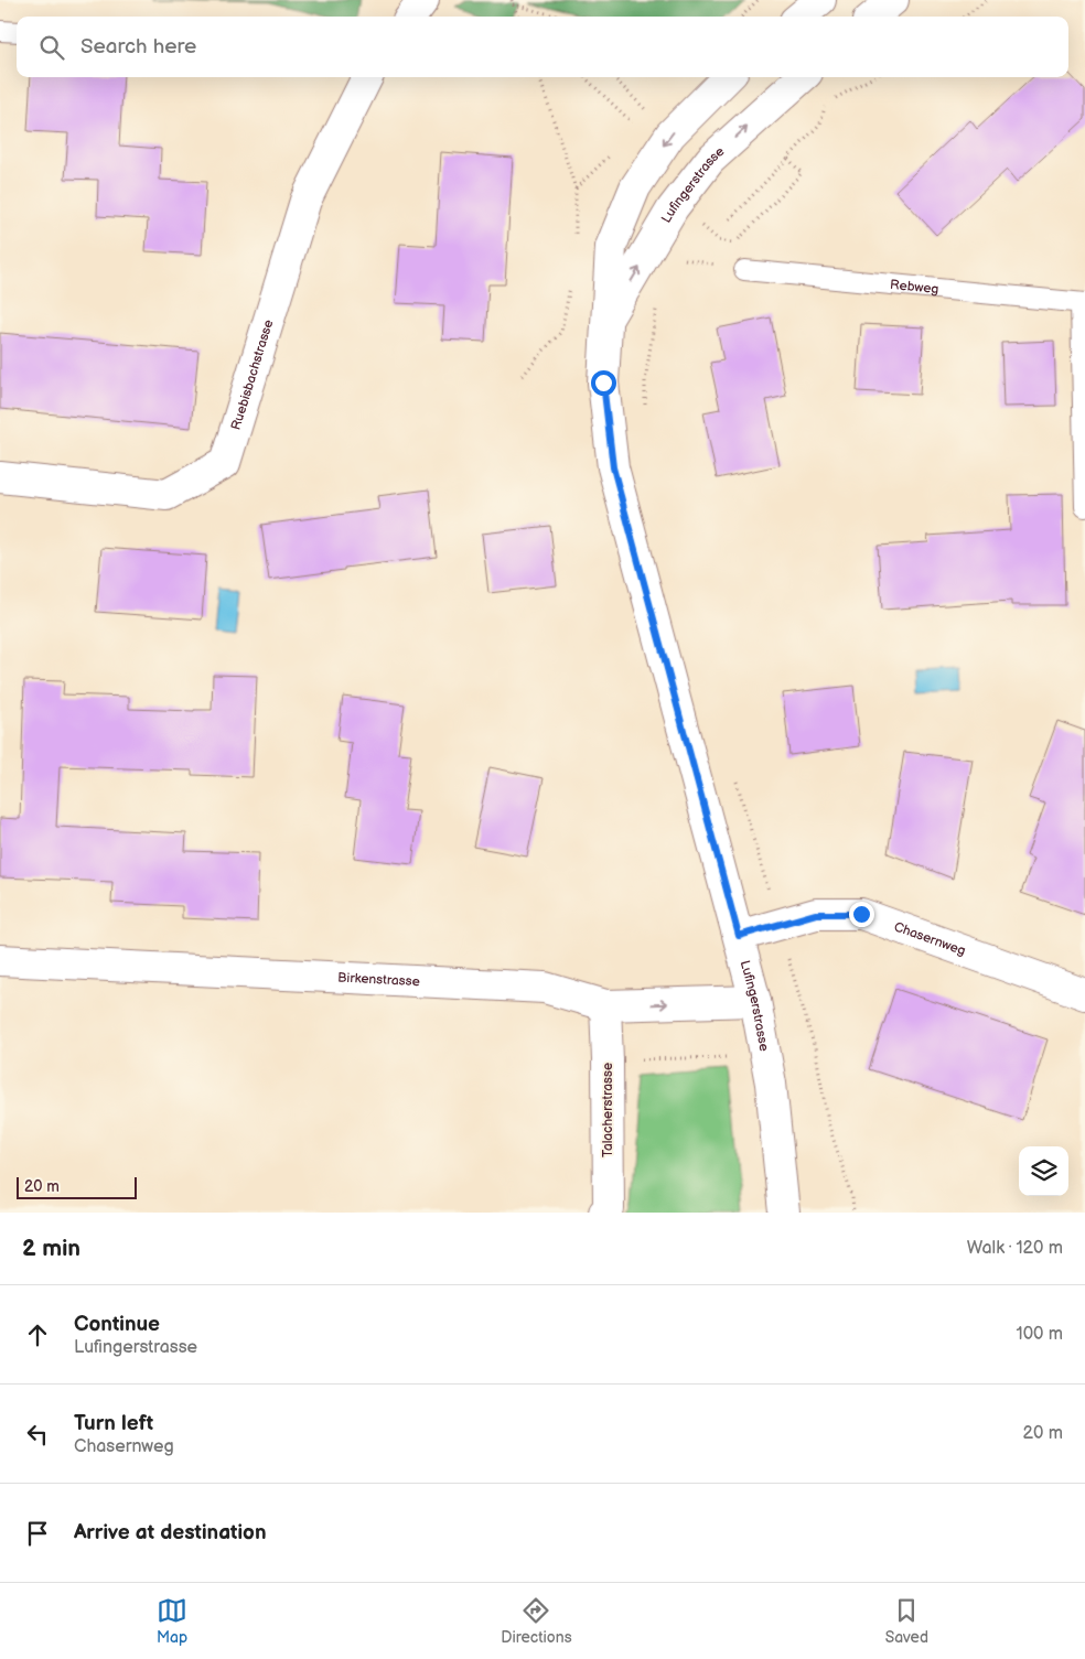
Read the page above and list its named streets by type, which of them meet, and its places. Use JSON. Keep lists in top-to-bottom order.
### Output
{
  "streets": {
    "street": [
      "Lufingerstrasse",
      "Ruebisbachstrasse",
      "Chasernweg",
      "Birkenstrasse",
      "Talacherstrasse"
    ],
    "lane": ["Rebweg"]
  },
  "crossings": [
    ["Lufingerstrasse", "Chasernweg"],
    ["Lufingerstrasse", "Birkenstrasse"],
    ["Birkenstrasse", "Talacherstrasse"]
  ],
  "scale_bar": "20 m",
  "page": {
    "search": "Search here",
    "scale": "20 m",
    "heading": ["2 min", "Walk · 120 m"],
    "list": [
      ["Continue", "Lufingerstrasse", "100 m"],
      ["Turn left", "Chasernweg", "20 m"],
      "Arrive at destination"
    ],
    "nav": ["Map", "Directions", "Saved"]
  }
}
